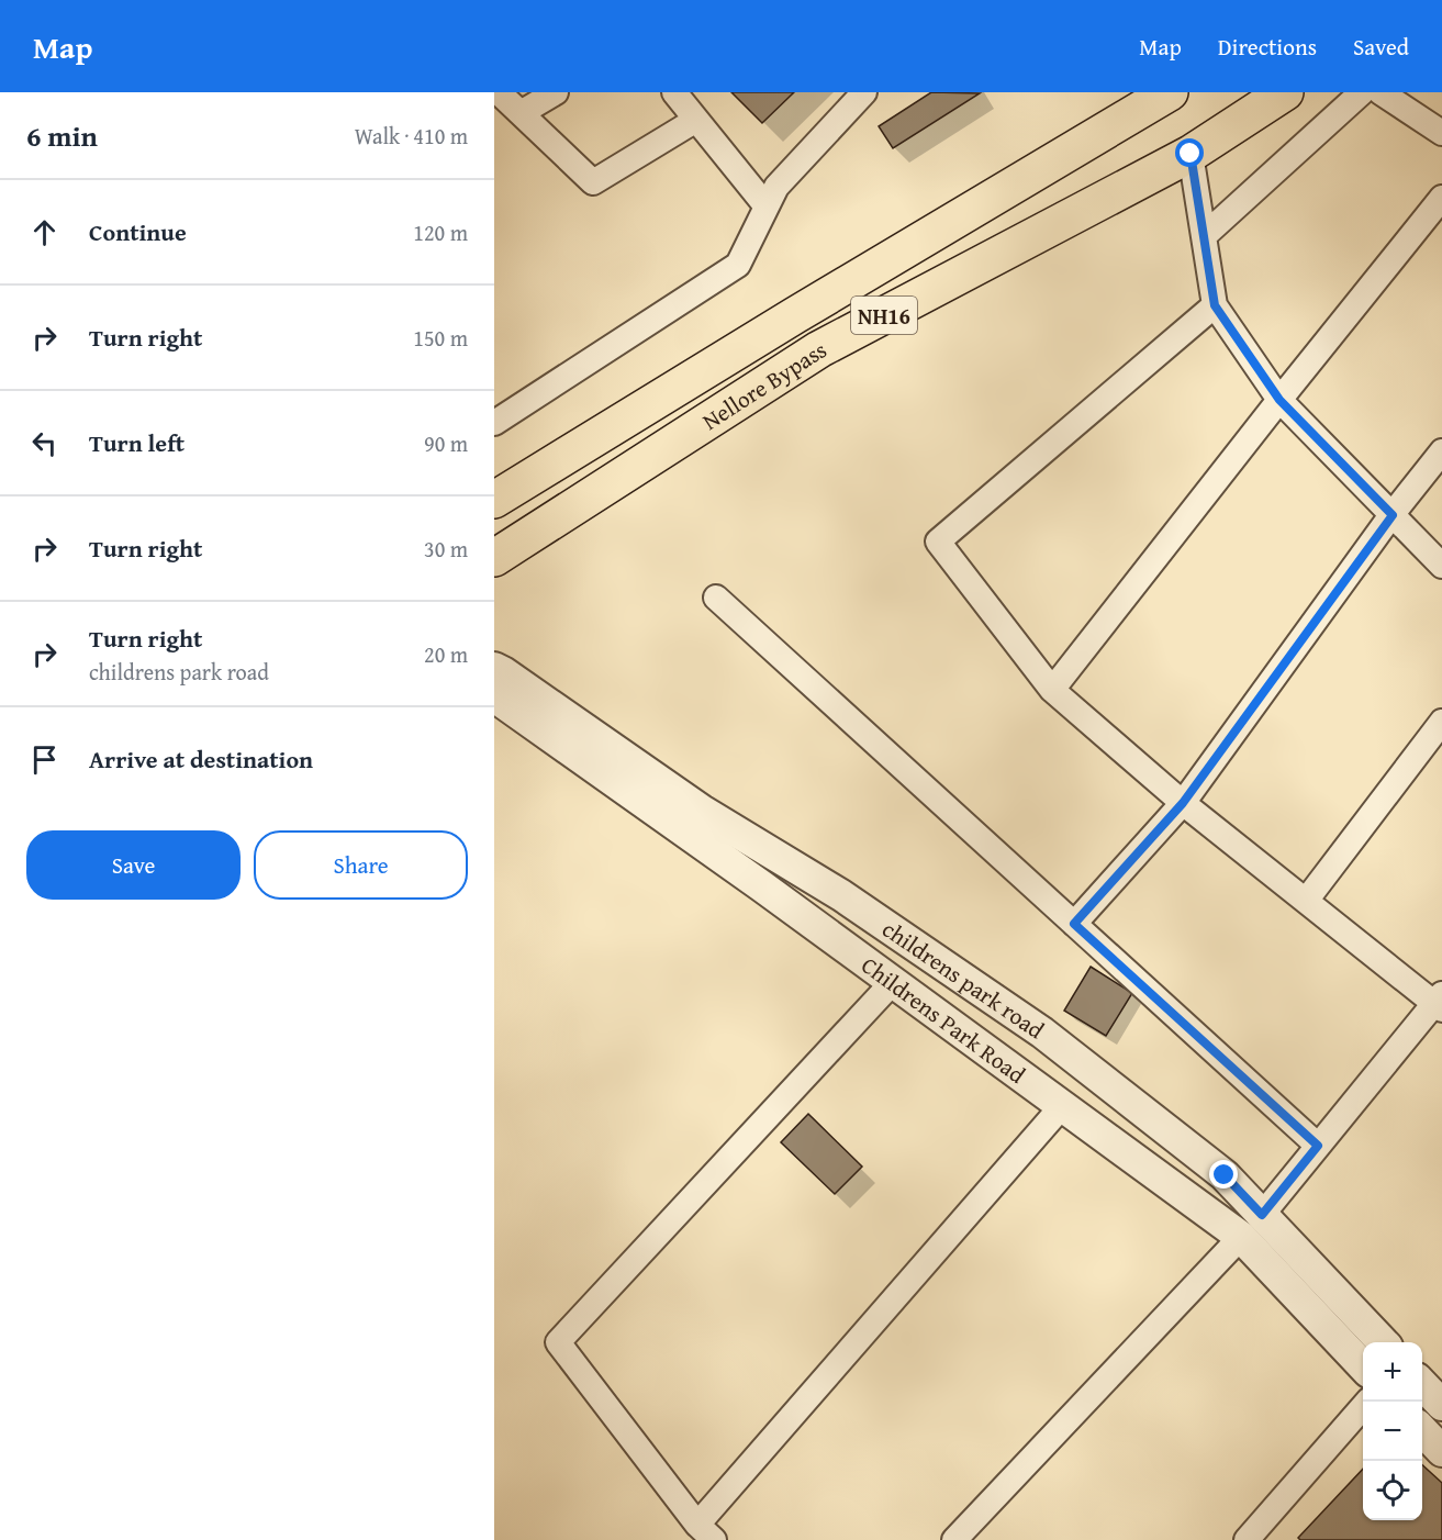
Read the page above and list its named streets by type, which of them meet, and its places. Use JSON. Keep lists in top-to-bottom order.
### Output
{
  "streets": {
    "highway": ["NH16", "Nellore Bypass"],
    "street": ["childrens park road", "Childrens Park Road"]
  },
  "crossings": [
    ["childrens park road", "Childrens Park Road"]
  ],
  "page": {
    "header": "Map",
    "nav": ["Map", "Directions", "Saved"],
    "heading": ["6 min", "Walk · 410 m"],
    "list": [
      ["Continue", "120 m"],
      ["Turn right", "150 m"],
      ["Turn left", "90 m"],
      ["Turn right", "30 m"],
      ["Turn right", "childrens park road", "20 m"],
      "Arrive at destination"
    ],
    "buttons": ["Save", "Share"],
    "map_buttons": ["+", "−"]
  }
}
